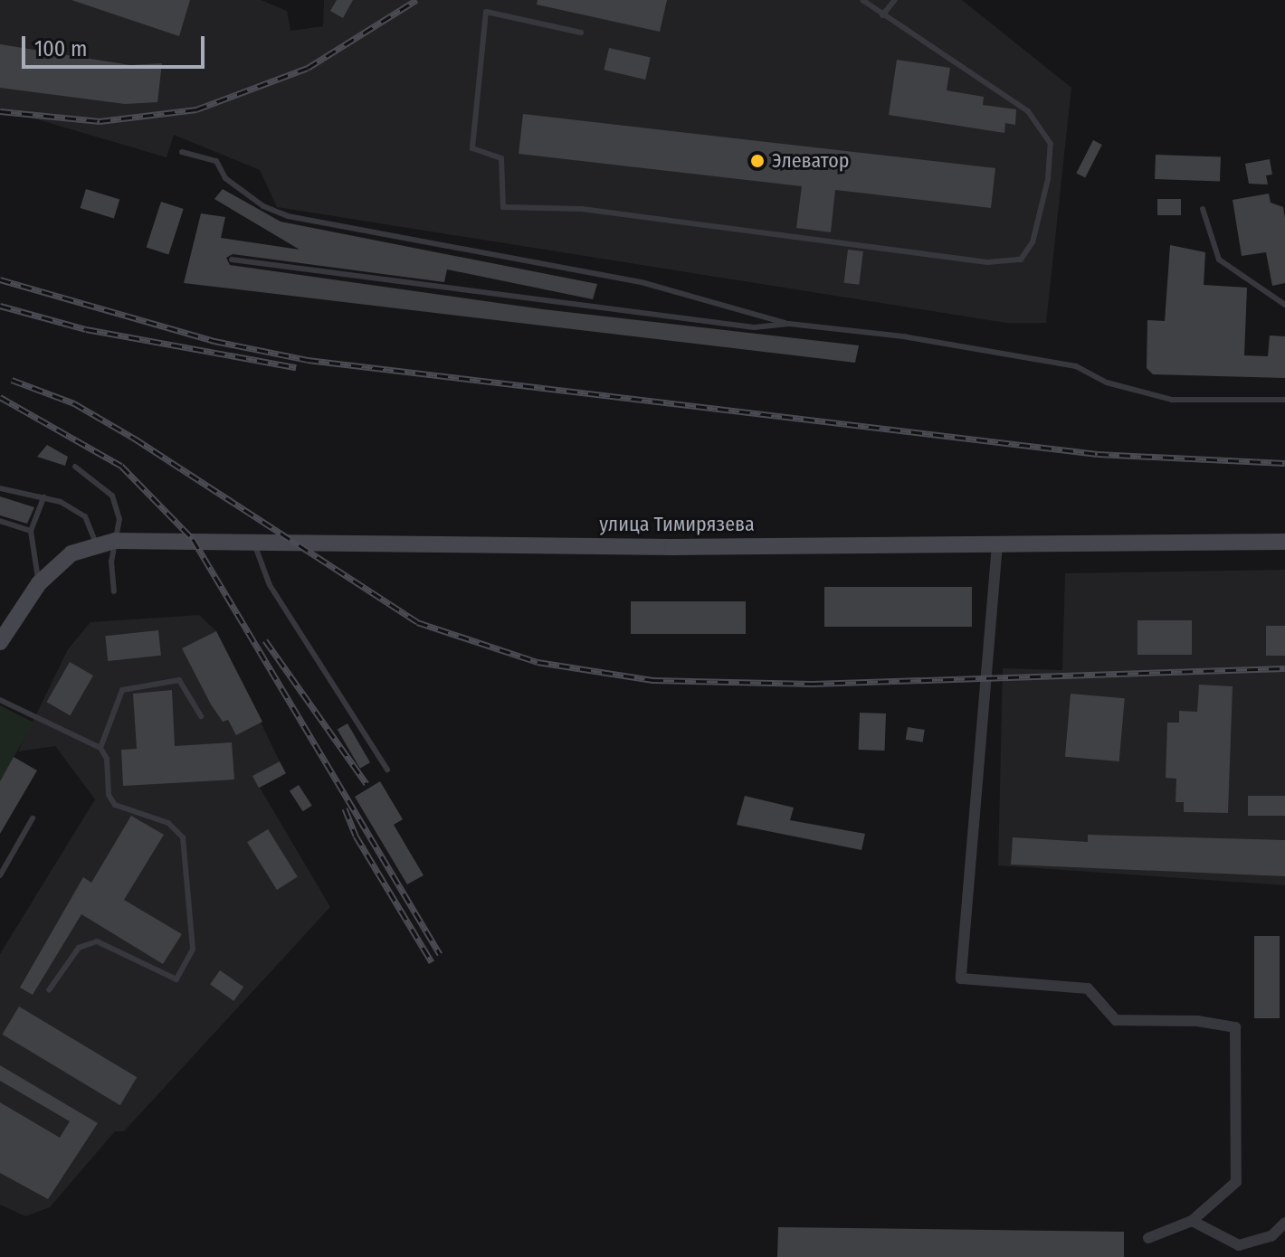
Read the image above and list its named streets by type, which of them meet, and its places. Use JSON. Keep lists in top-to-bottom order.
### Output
{
  "streets": {
    "main road": ["улица Тимирязева"]
  },
  "places": ["Элеватор"],
  "scale_bar": "100 m"
}
